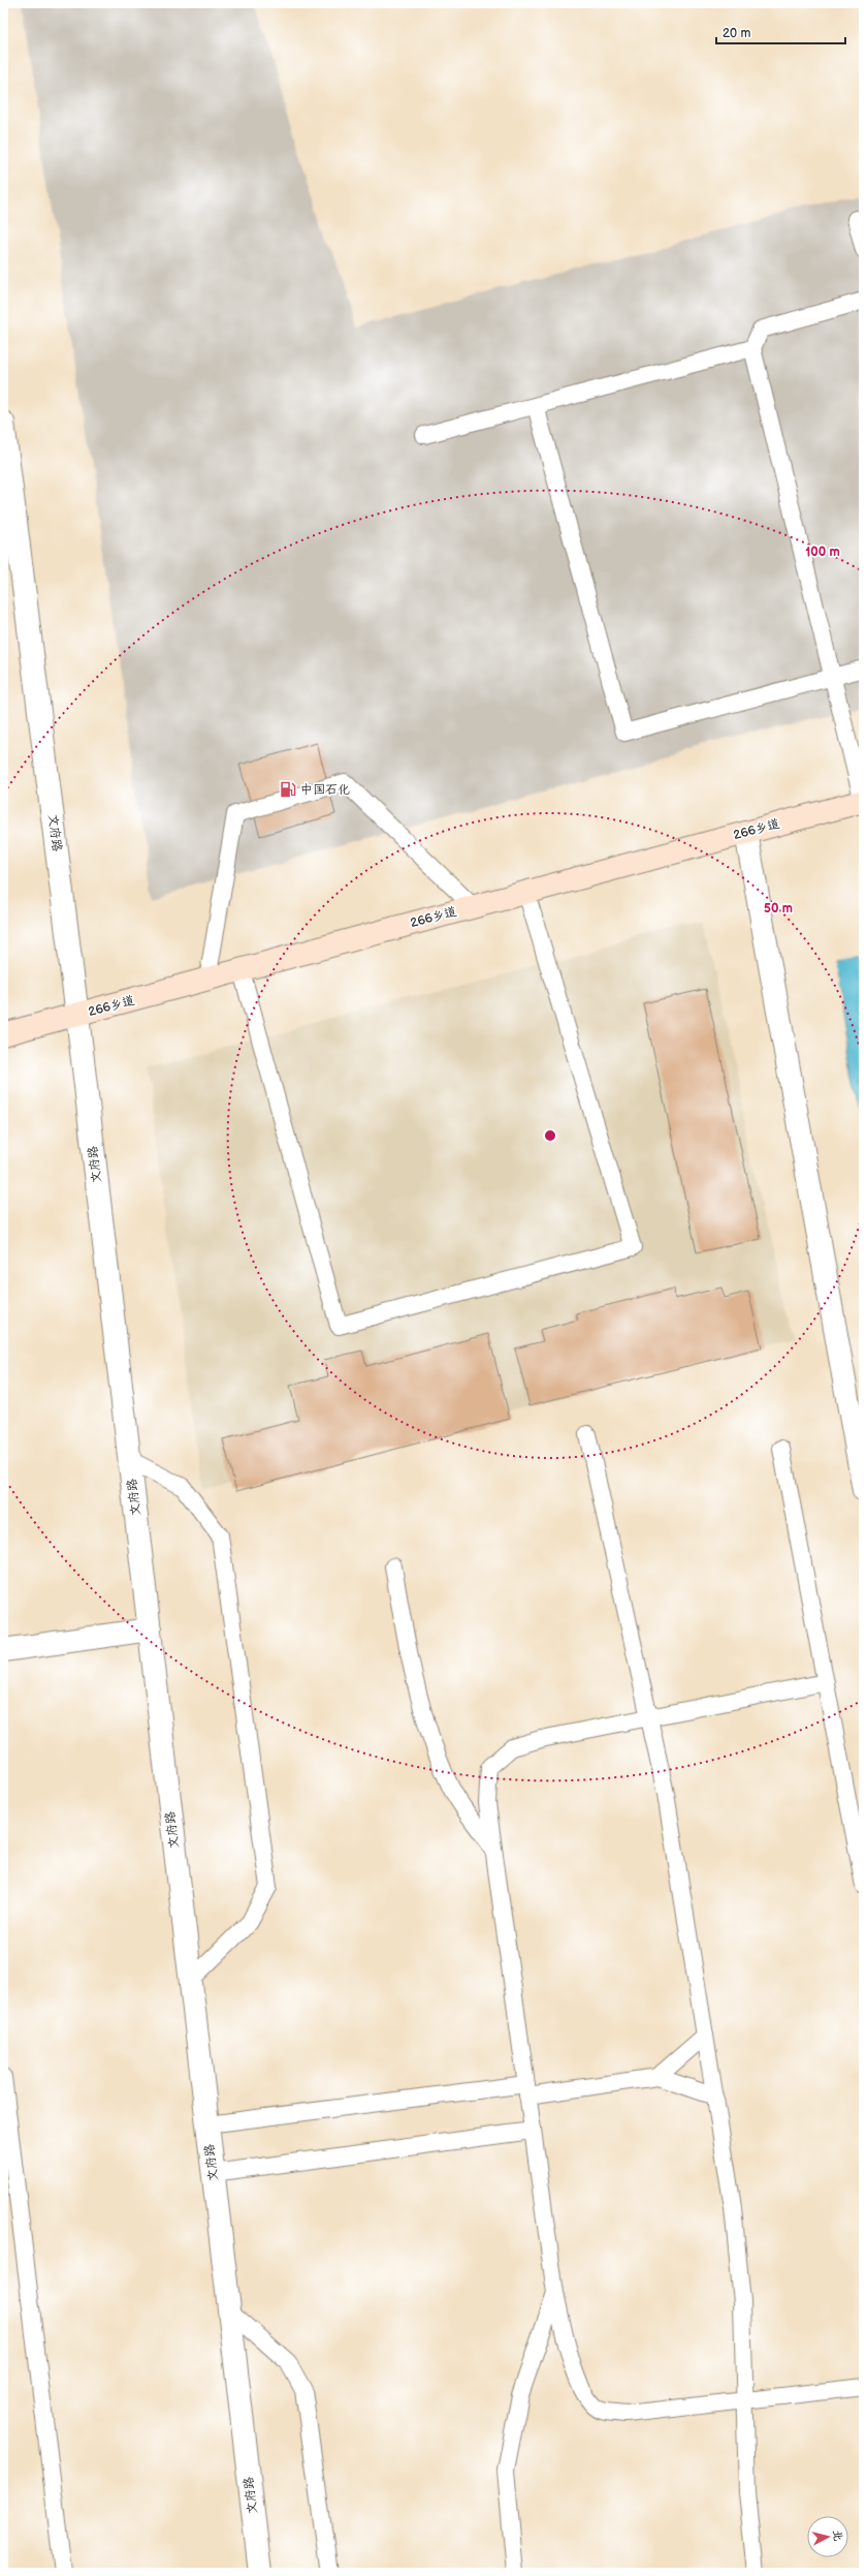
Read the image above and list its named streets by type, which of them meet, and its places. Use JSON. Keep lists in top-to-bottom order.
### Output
{
  "streets": {
    "main road": ["266乡道"],
    "street": ["文府路"]
  },
  "crossings": [
    ["266乡道", "文府路"]
  ],
  "places": {
    "fuel station": ["中国石化"]
  },
  "scale_bar": "20 m",
  "north": "right",
  "rings": ["100 m", "50 m"]
}
